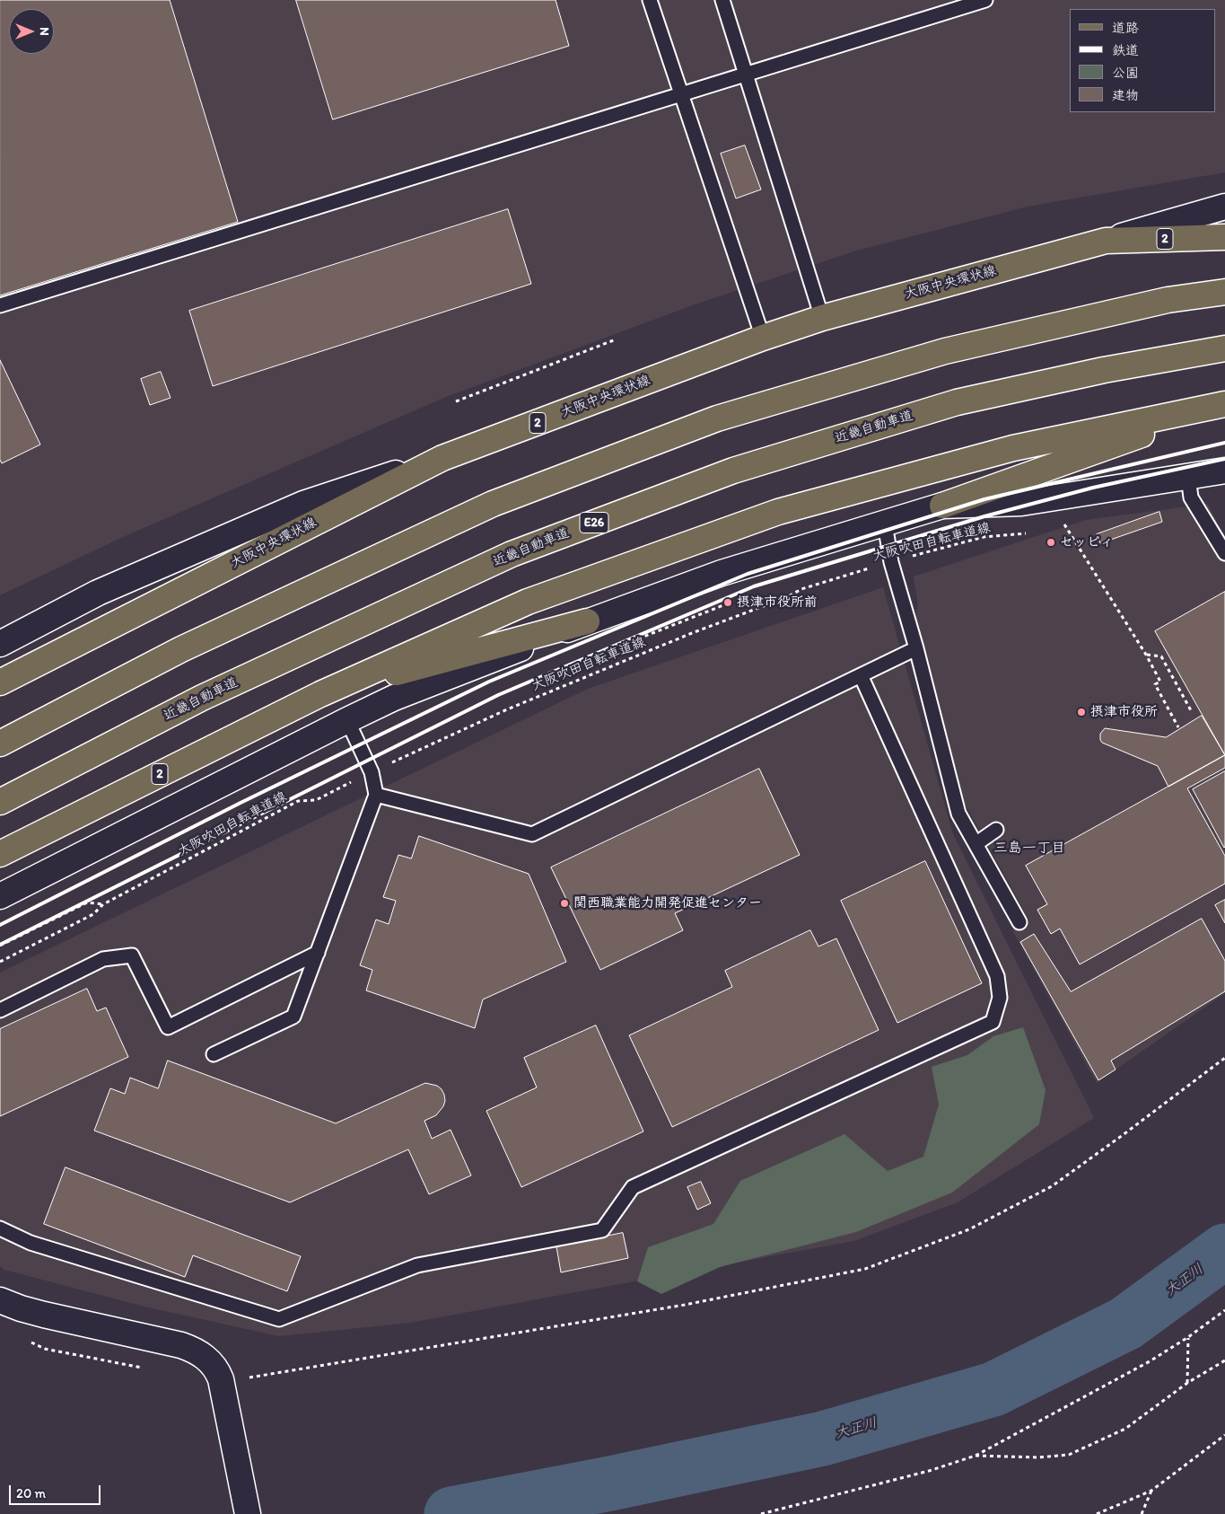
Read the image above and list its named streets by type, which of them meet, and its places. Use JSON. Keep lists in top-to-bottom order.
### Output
{
  "streets": {
    "main road": [
      "2",
      "大阪中央環状線",
      "近畿自動車道",
      "E26"
    ],
    "path": ["大阪吹田自転車道線"]
  },
  "districts": ["三島一丁目"],
  "water": ["大正川"],
  "places": [
    "セッピィ",
    "摂津市役所前",
    "摂津市役所",
    "関西職業能力開発促進センター"
  ],
  "legend": [
    "道路",
    "鉄道",
    "公園",
    "建物"
  ],
  "scale_bar": "20 m",
  "north": "right"
}
